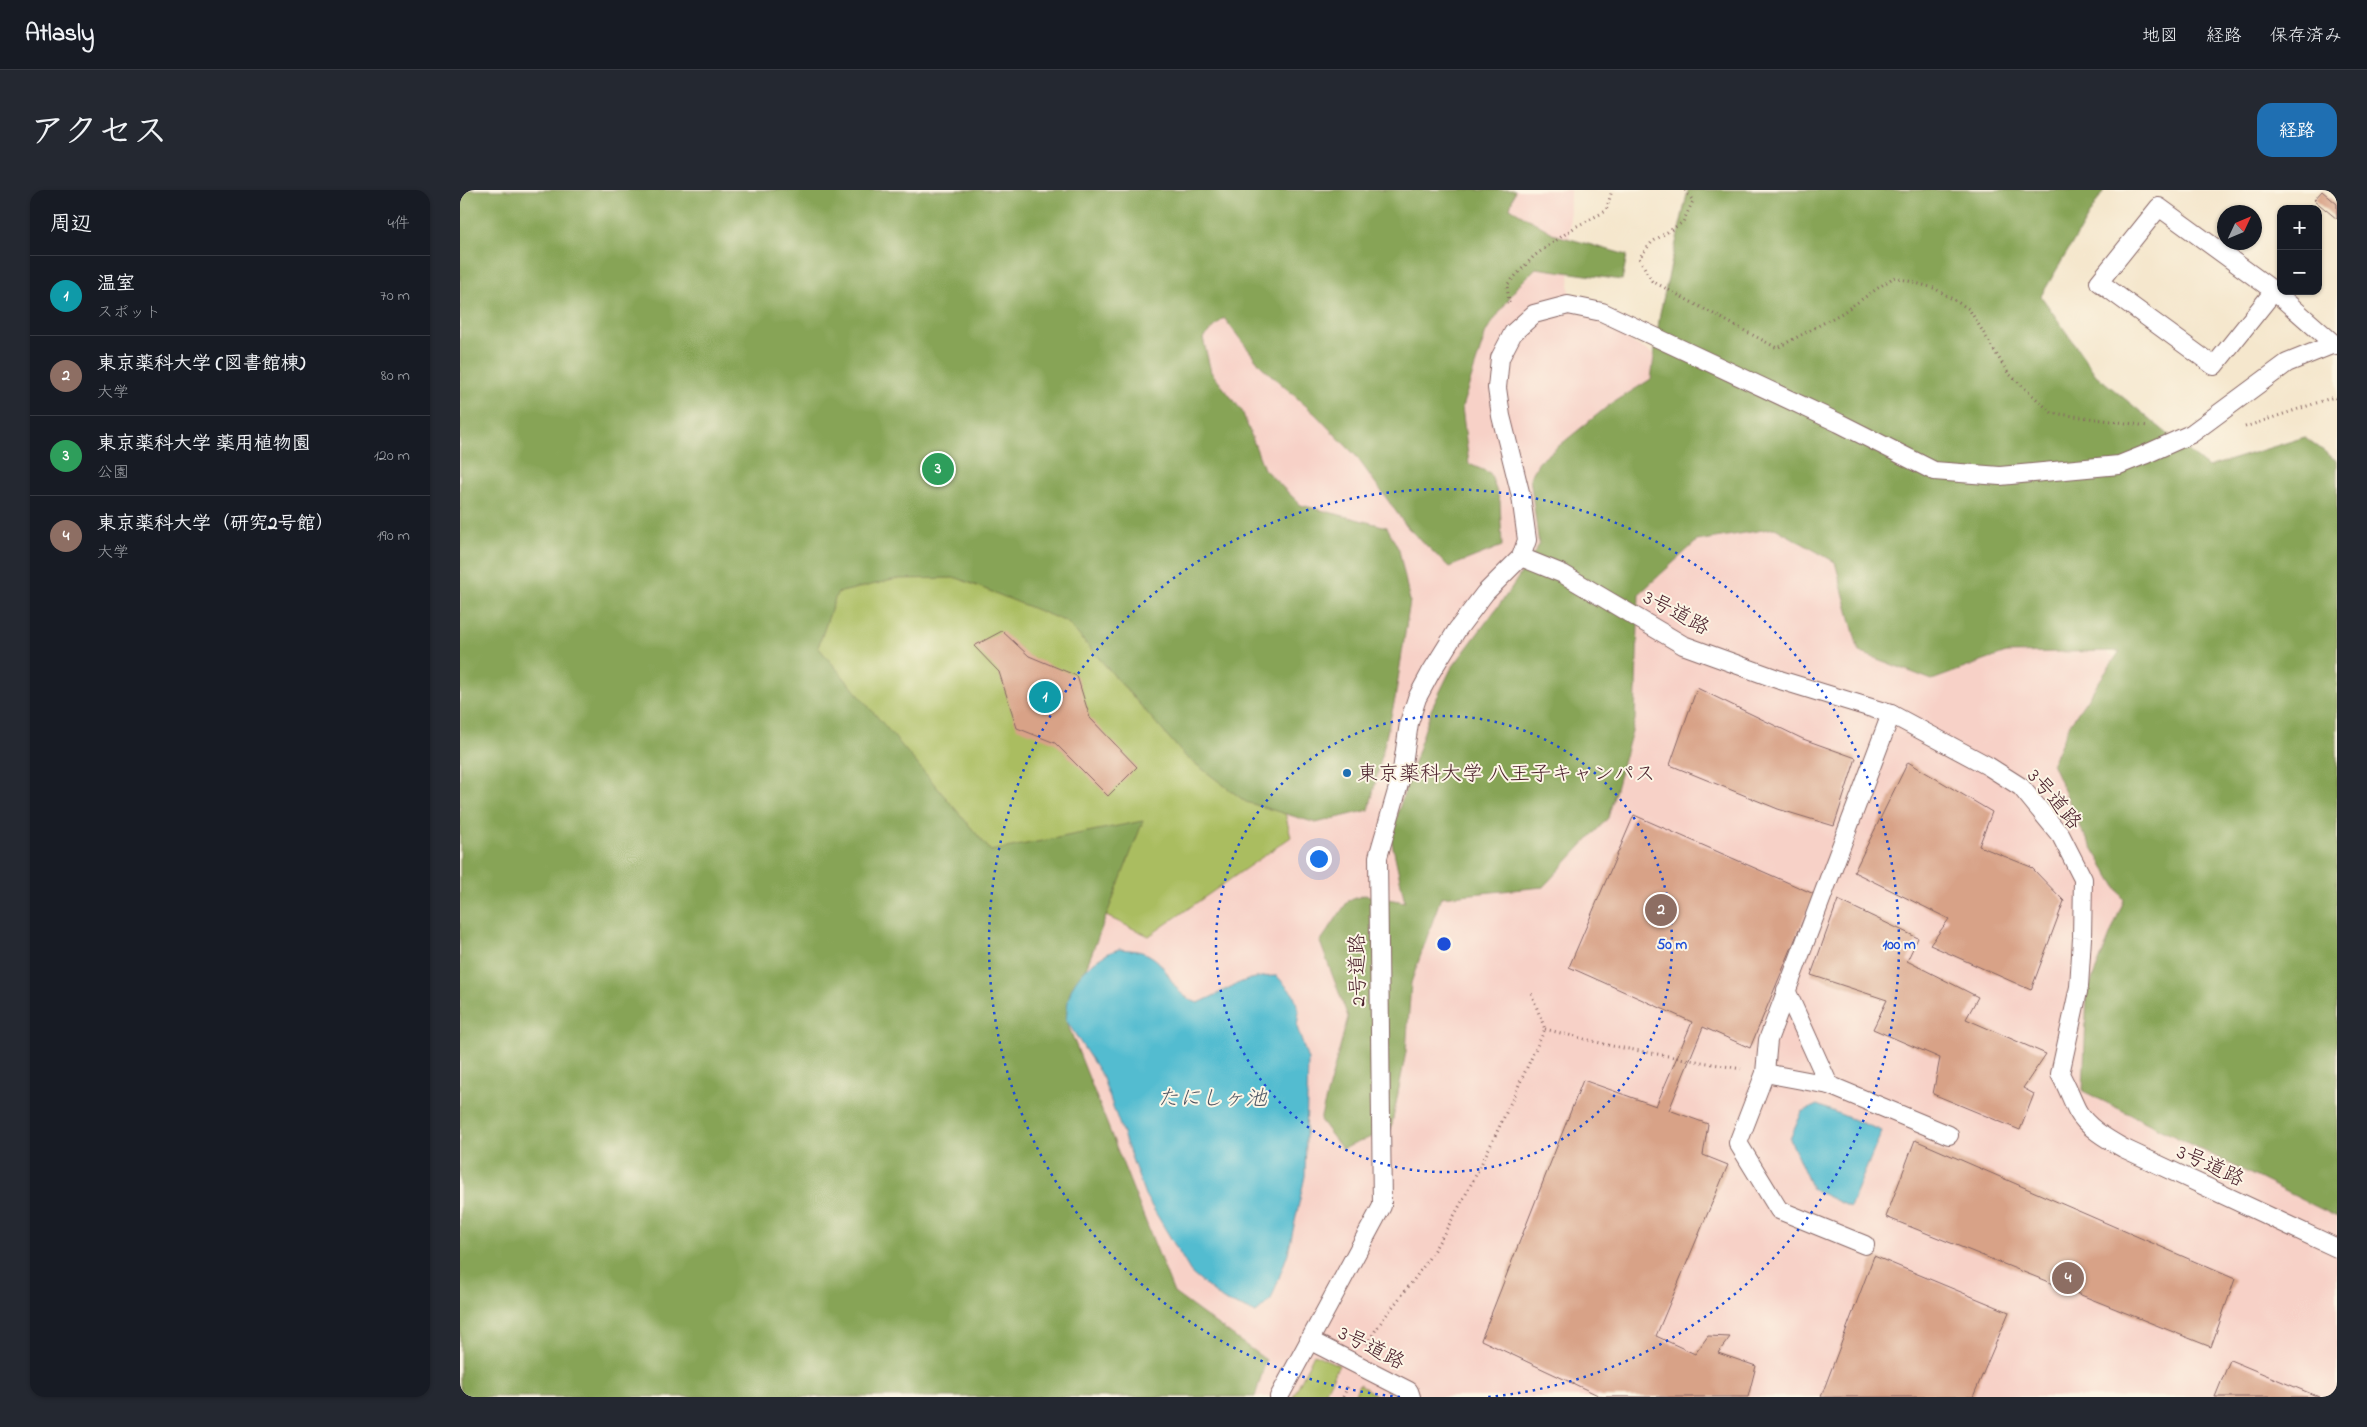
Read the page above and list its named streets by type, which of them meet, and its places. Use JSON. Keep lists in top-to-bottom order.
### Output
{
  "streets": {
    "lane": ["3号道路", "2号道路"]
  },
  "crossings": [
    ["3号道路", "2号道路"]
  ],
  "water": ["たにしヶ池"],
  "places": ["東京薬科大学 八王子キャンパス"],
  "north": "top right",
  "page": {
    "header": "Atlasly",
    "nav": ["地図", "経路", "保存済み"],
    "title": "アクセス",
    "buttons": "経路",
    "heading": ["周辺", "4件"],
    "map_buttons": ["+", "−"],
    "list": [
      {
        "mark": "1",
        "name": "温室",
        "note": "スポット",
        "value": "70 m"
      },
      {
        "mark": "2",
        "name": "東京薬科大学 (図書館棟)",
        "note": "大学",
        "value": "80 m"
      },
      {
        "mark": "3",
        "name": "東京薬科大学 薬用植物園",
        "note": "公園",
        "value": "120 m"
      },
      {
        "mark": "4",
        "name": "東京薬科大学（研究2号館）",
        "note": "大学",
        "value": "190 m"
      }
    ],
    "pins": [
      "3",
      "1",
      "2",
      "4"
    ]
  },
  "rings": ["50 m", "100 m"]
}
